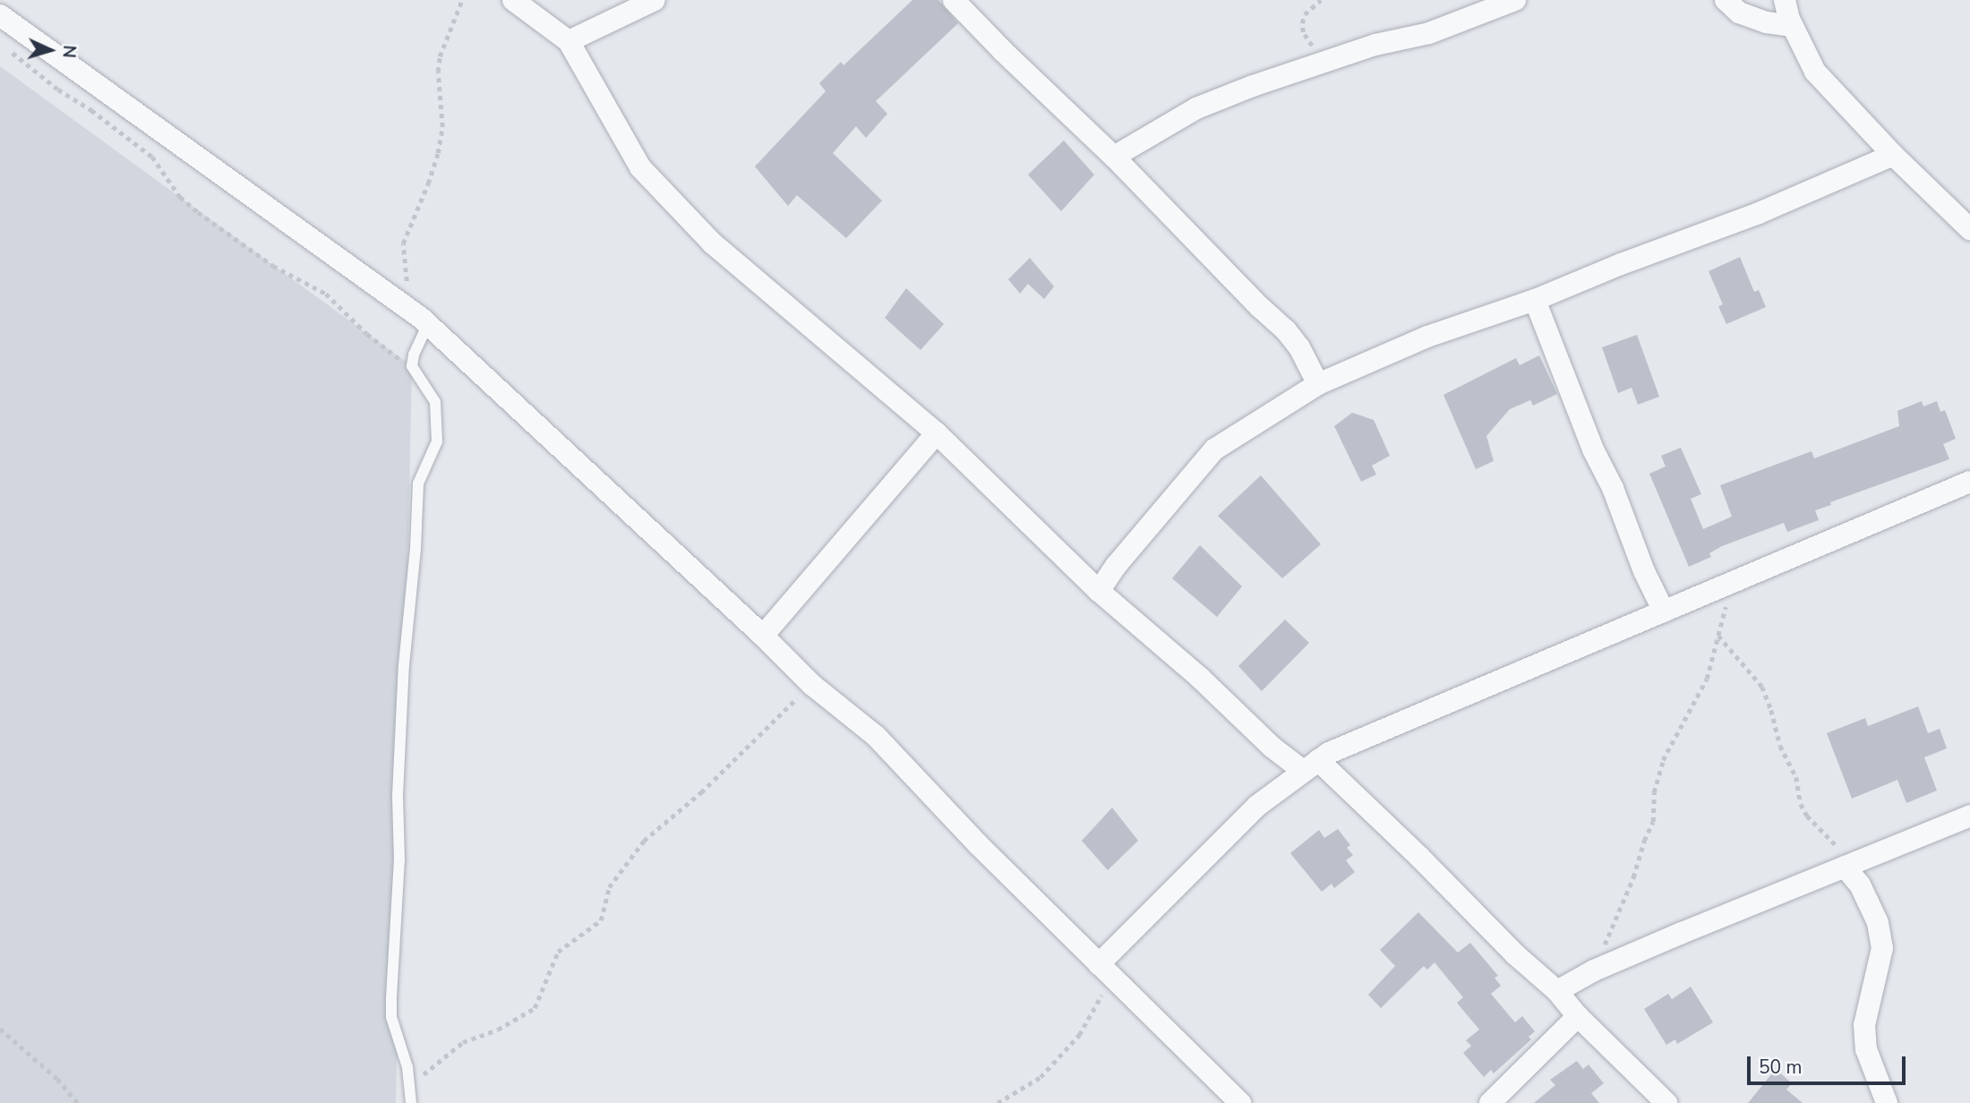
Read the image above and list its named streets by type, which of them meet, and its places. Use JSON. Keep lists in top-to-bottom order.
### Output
{
  "scale_bar": "50 m",
  "north": "right"
}
